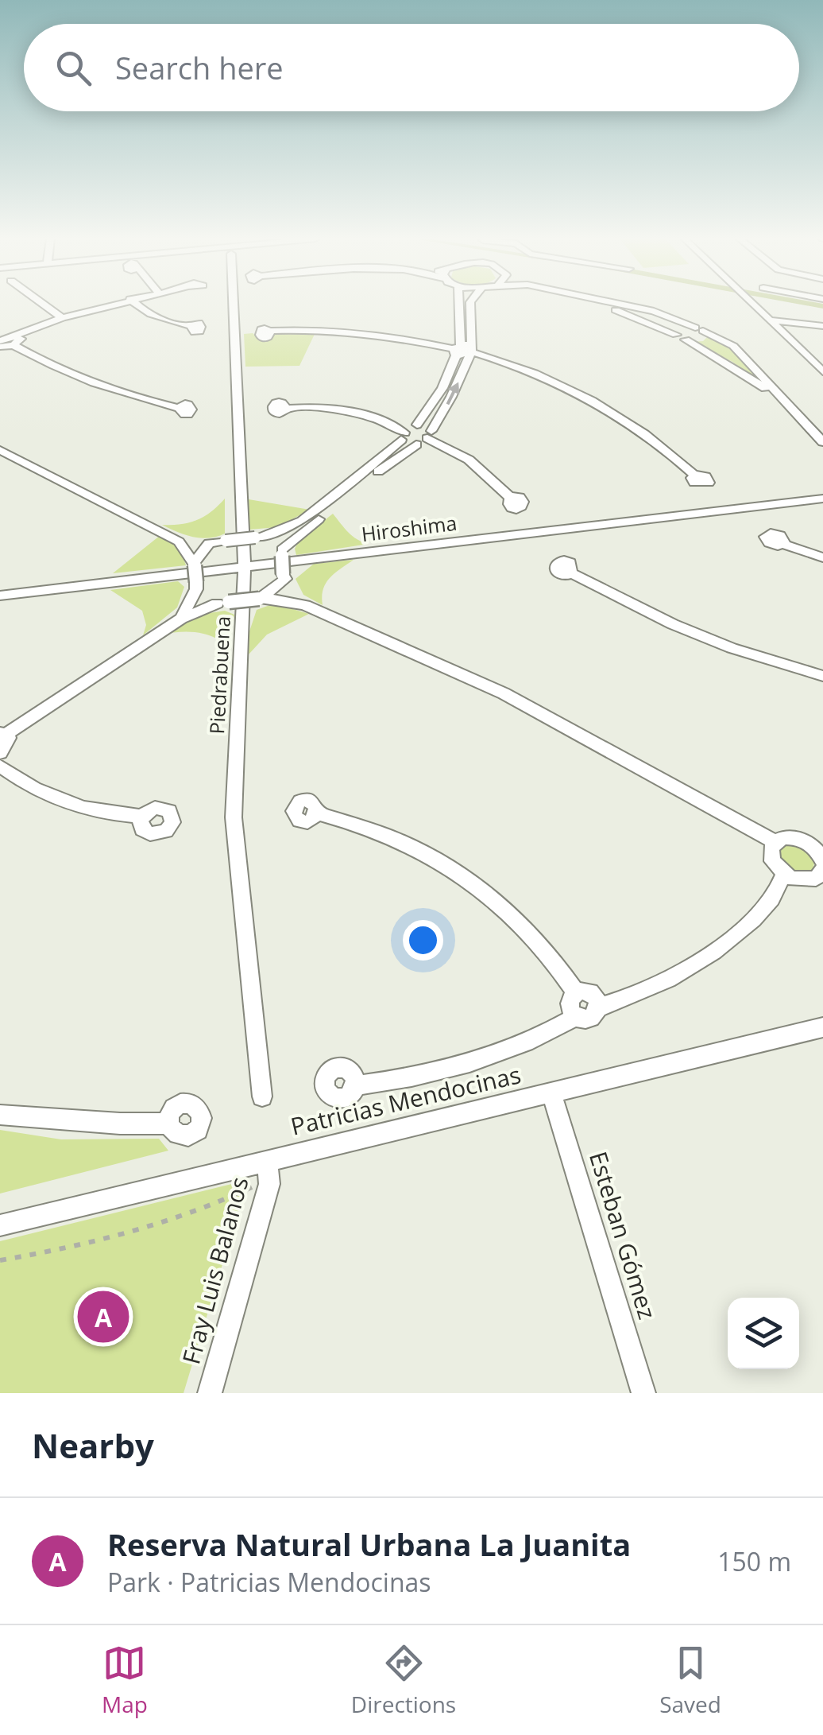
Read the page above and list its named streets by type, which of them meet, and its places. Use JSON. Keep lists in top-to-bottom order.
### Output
{
  "streets": {
    "street": [
      "Hiroshima",
      "Piedrabuena",
      "Patricias Mendocinas",
      "Esteban Gómez",
      "Fray Luis Balanos"
    ]
  },
  "crossings": [
    ["Hiroshima", "Piedrabuena"],
    ["Patricias Mendocinas", "Esteban Gómez"],
    ["Patricias Mendocinas", "Fray Luis Balanos"]
  ],
  "page": {
    "search": "Search here",
    "pins": "A",
    "heading": "Nearby",
    "list": [
      {
        "mark": "A",
        "name": "Reserva Natural Urbana La Juanita",
        "note": "Park · Patricias Mendocinas",
        "value": "150 m"
      }
    ],
    "nav": ["Map", "Directions", "Saved"]
  }
}
